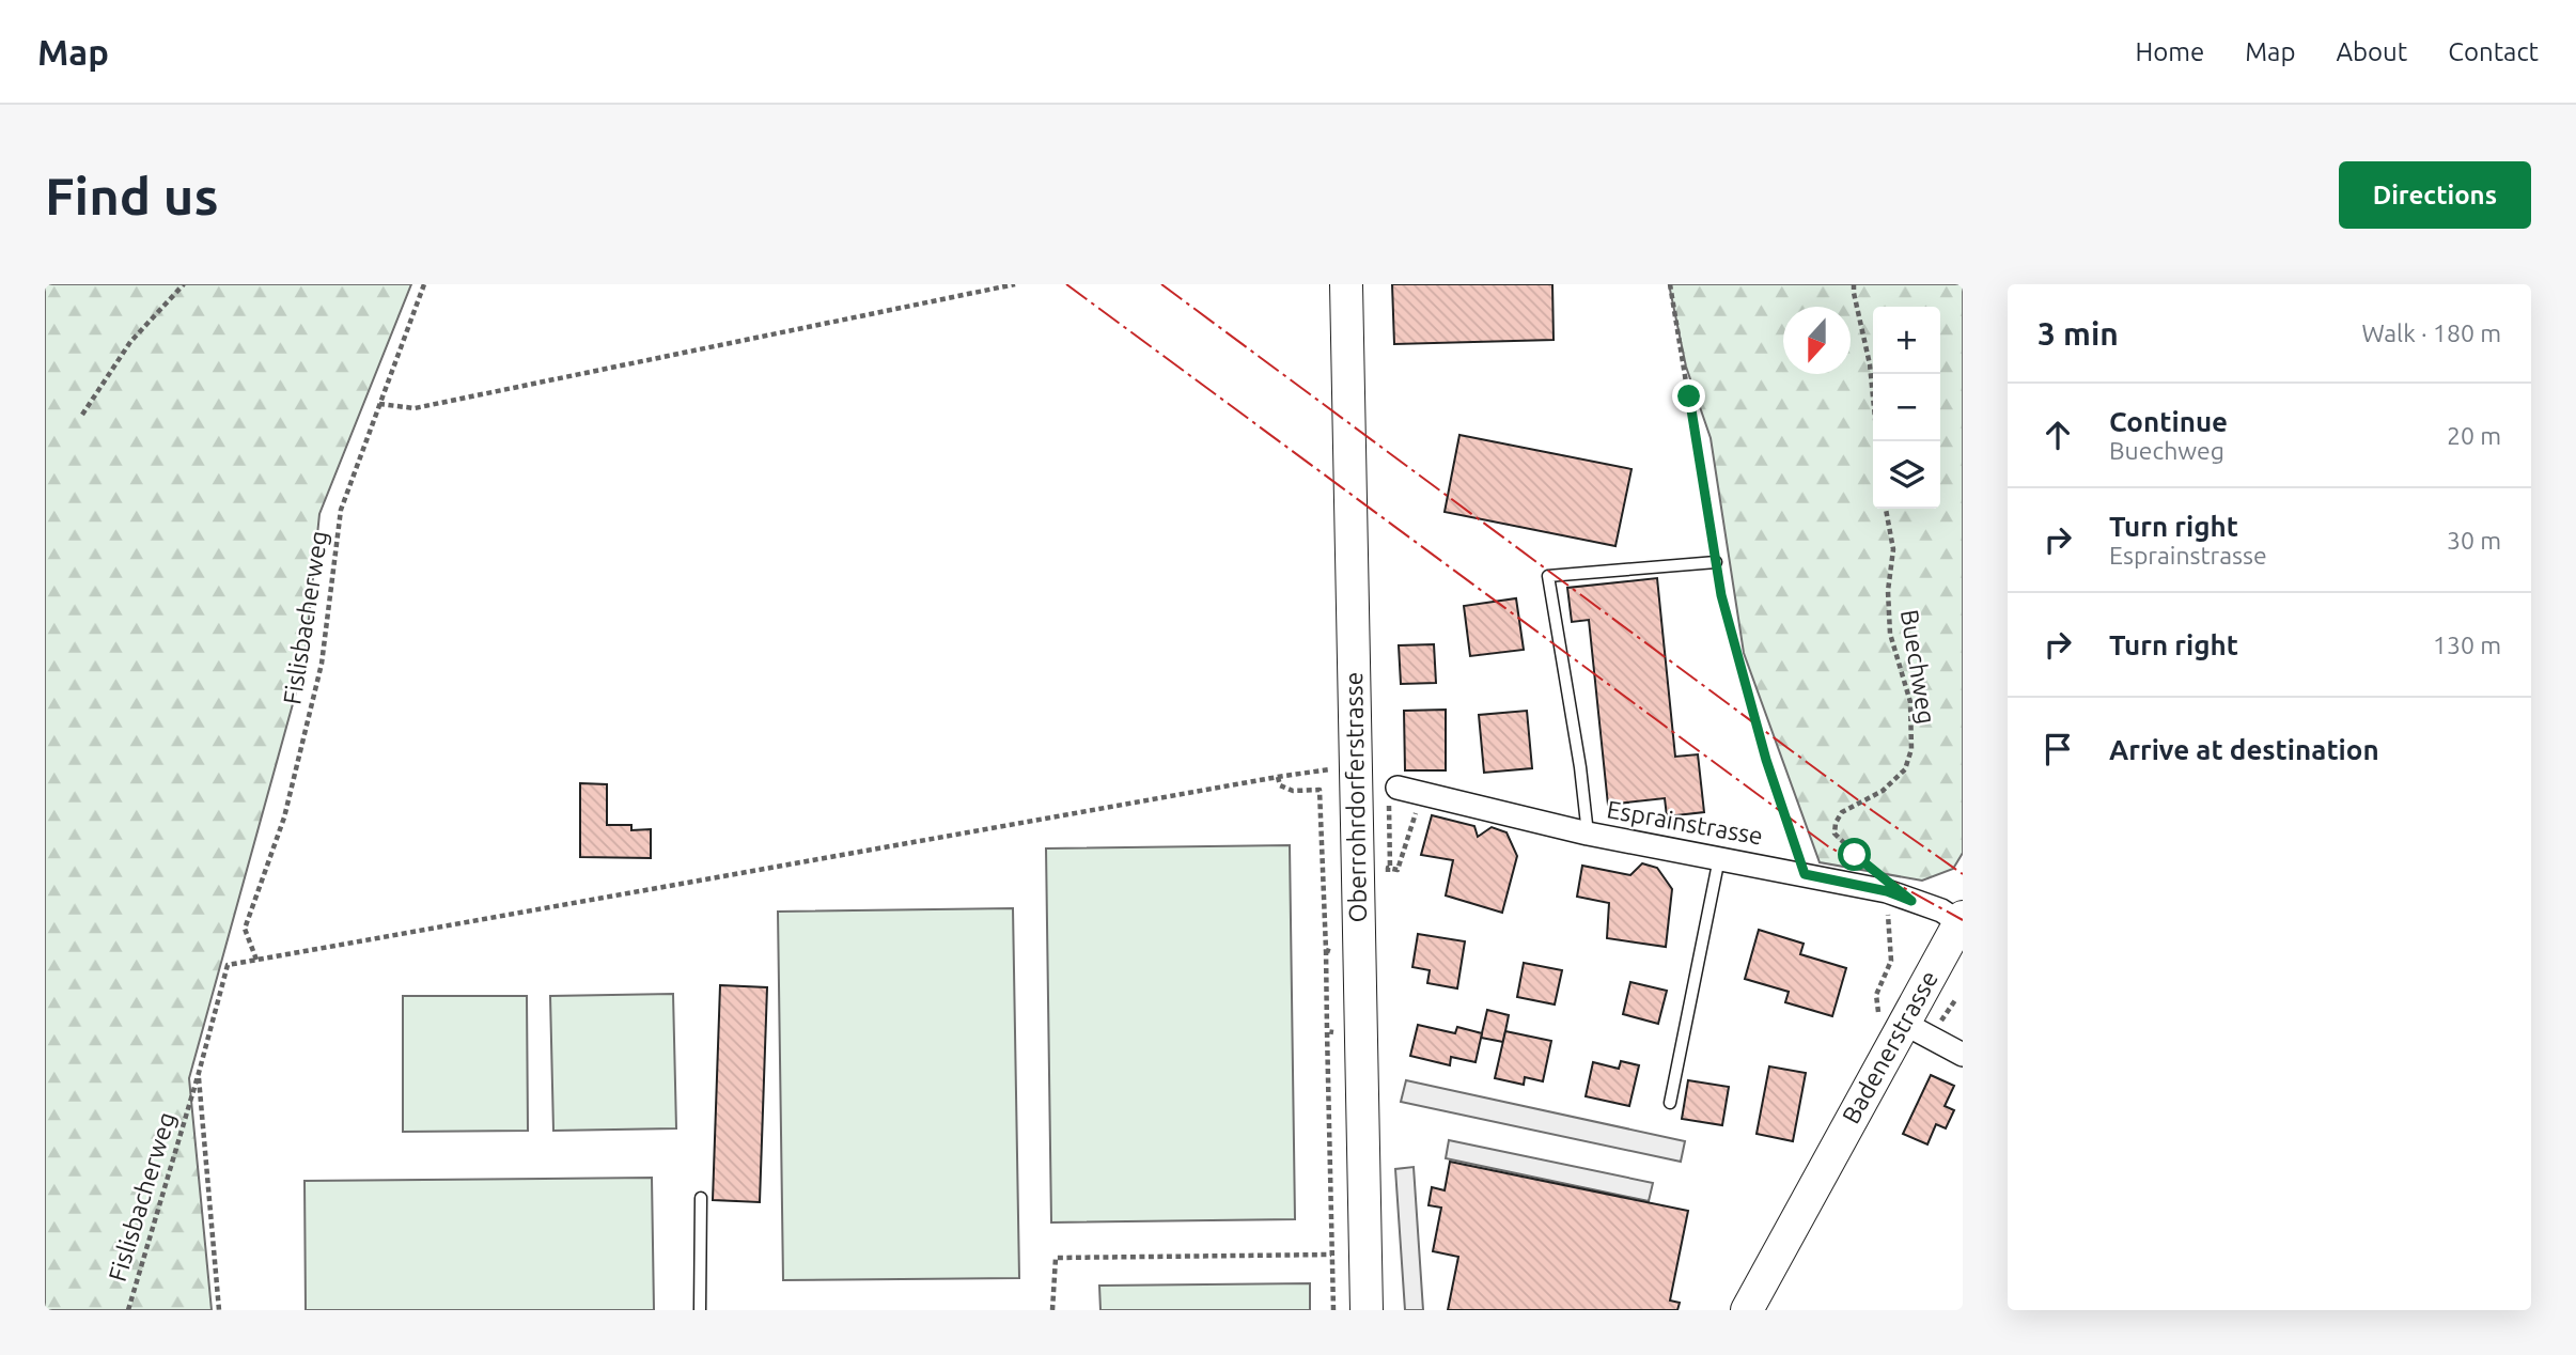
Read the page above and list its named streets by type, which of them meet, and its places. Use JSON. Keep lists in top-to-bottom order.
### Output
{
  "streets": {
    "main road": ["Oberrohrdorferstrasse", "Badenerstrasse"],
    "street": ["Esprainstrasse"],
    "path": ["Fislisbacherweg", "Buechweg"]
  },
  "crossings": [
    ["Esprainstrasse", "Badenerstrasse"]
  ],
  "north": "bottom",
  "page": {
    "header": "Map",
    "nav": [
      "Home",
      "Map",
      "About",
      "Contact"
    ],
    "buttons": "Directions",
    "title": "Find us",
    "heading": ["3 min", "Walk · 180 m"],
    "map_buttons": ["+", "−"],
    "list": [
      ["Continue", "Buechweg", "20 m"],
      ["Turn right", "Esprainstrasse", "30 m"],
      ["Turn right", "130 m"],
      "Arrive at destination"
    ]
  }
}
